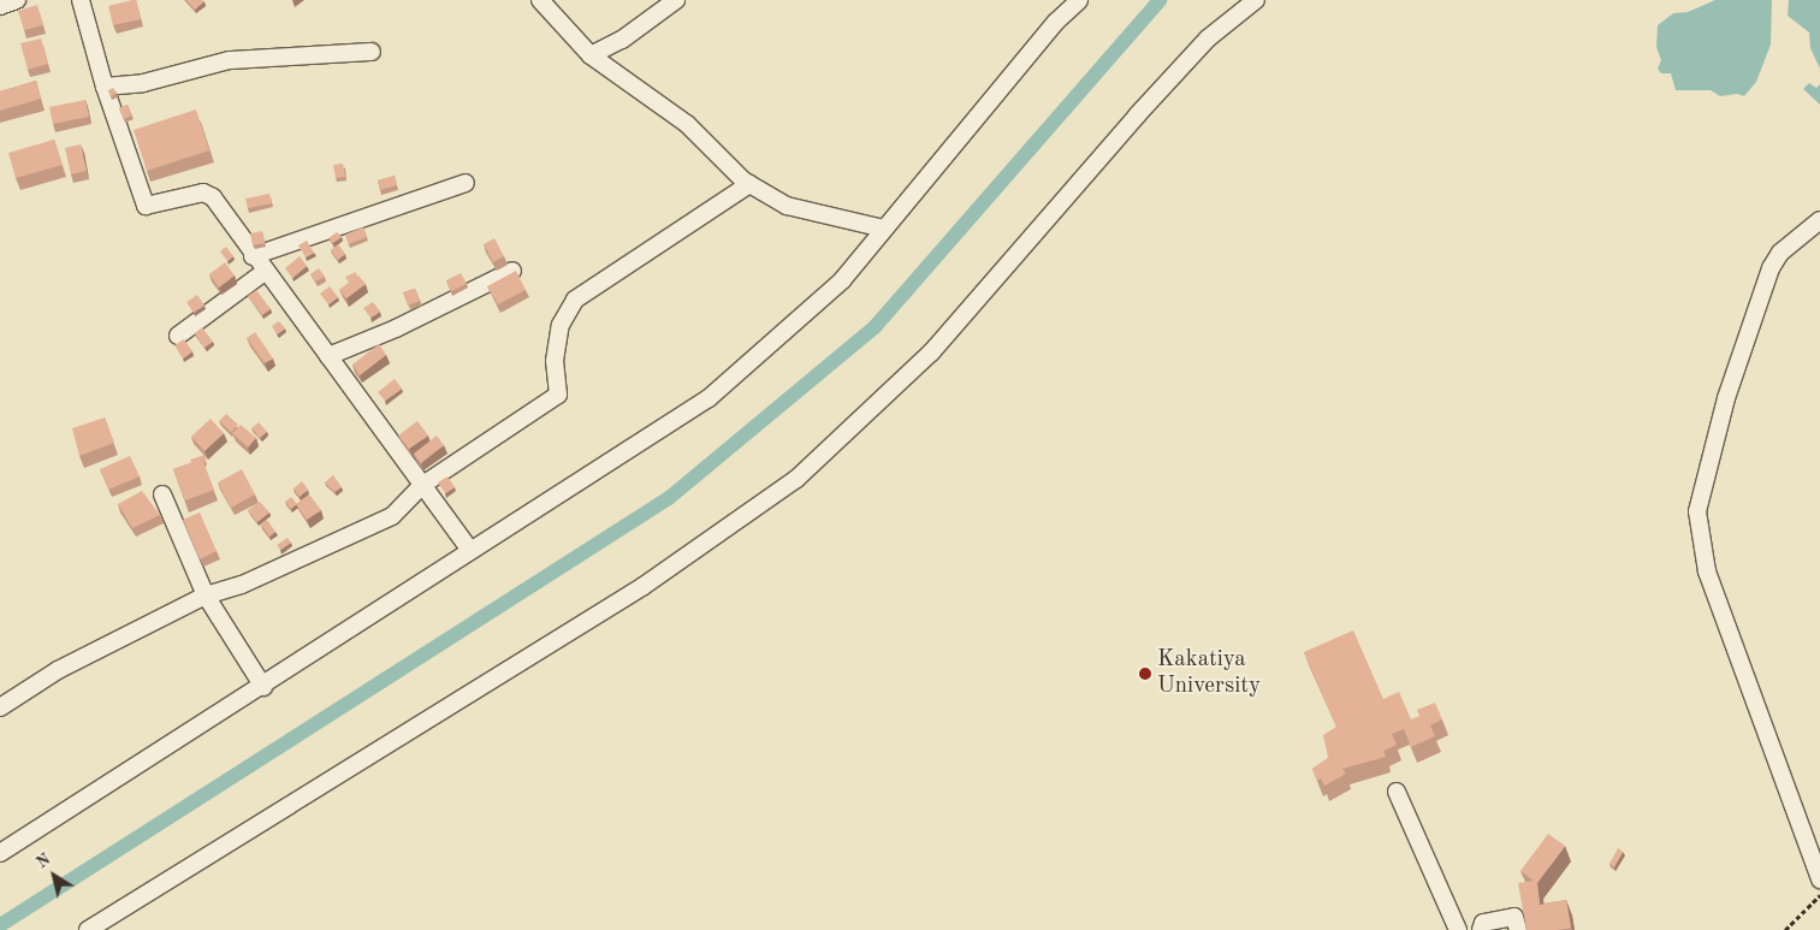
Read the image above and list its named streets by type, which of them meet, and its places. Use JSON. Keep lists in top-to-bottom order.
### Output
{
  "places": ["Kakatiya University"],
  "north": "top left"
}
